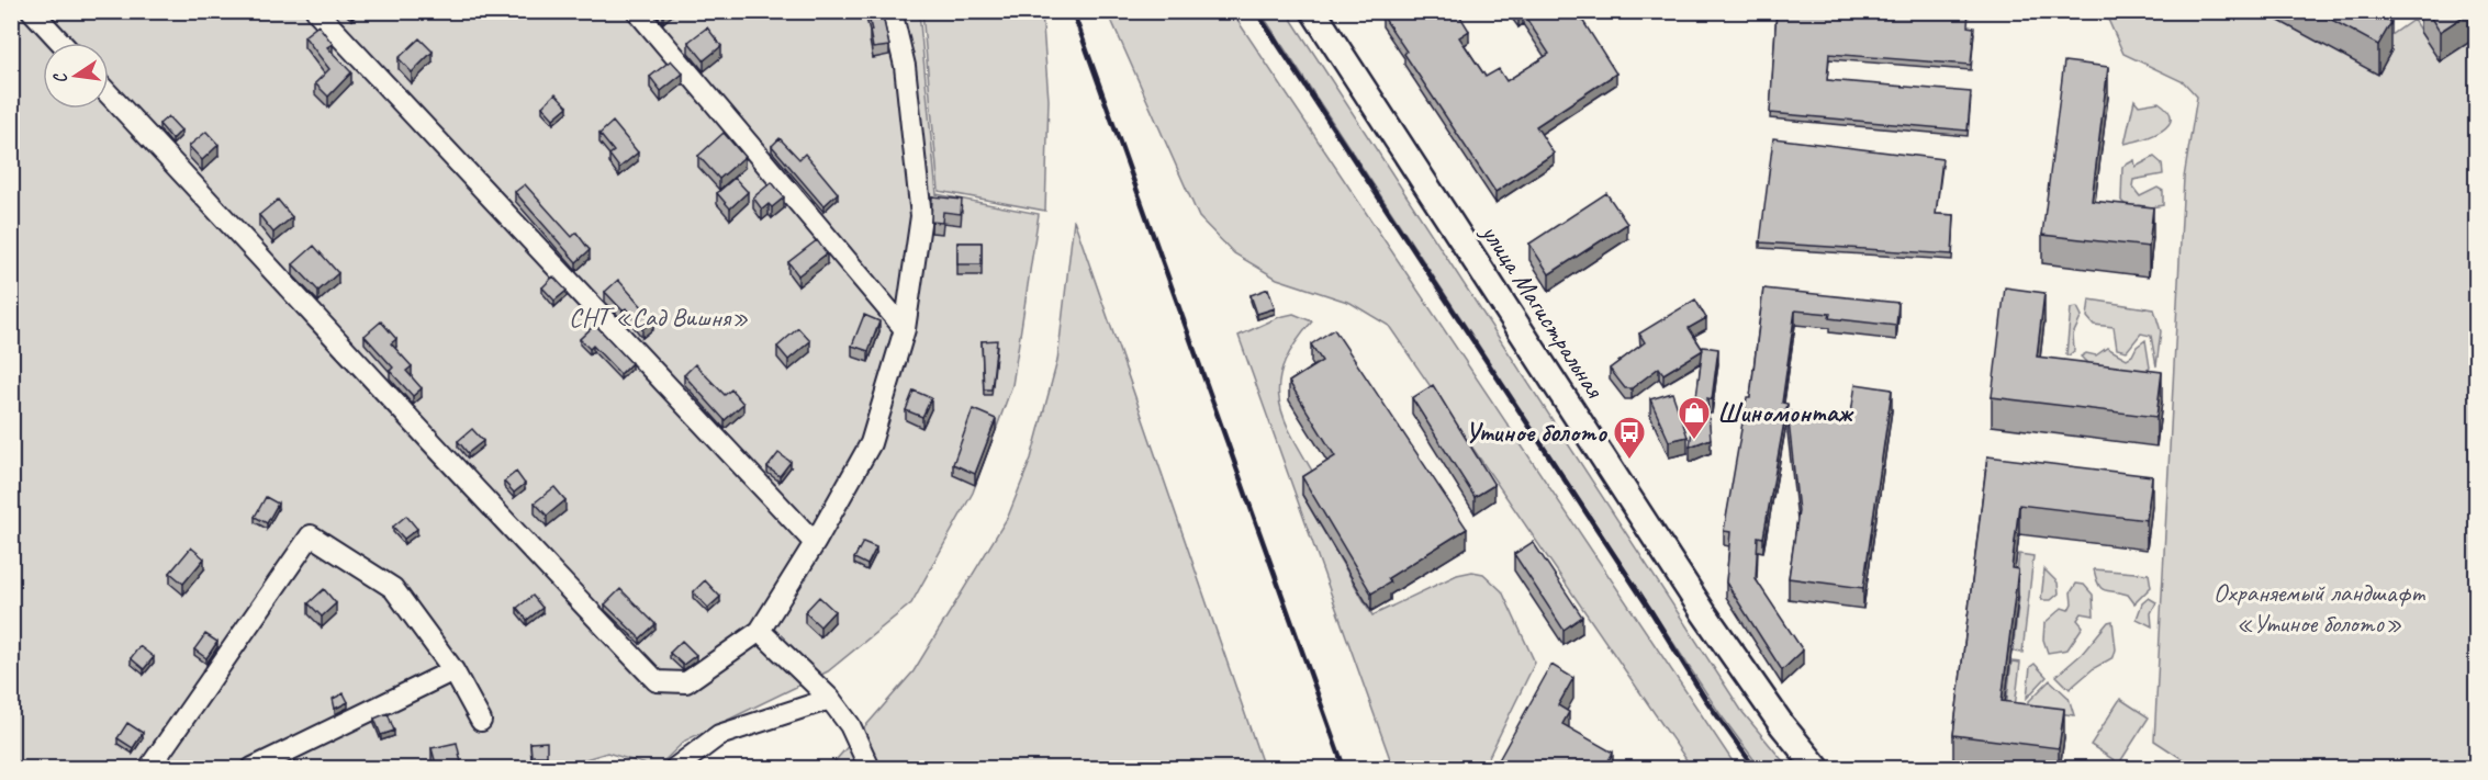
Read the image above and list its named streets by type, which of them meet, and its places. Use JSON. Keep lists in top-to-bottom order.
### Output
{
  "streets": {
    "main road": ["улица Магистральная"]
  },
  "parks": ["СНТ «Сад Вишня»", "Охраняемый ландшафт «Утиное болото»"],
  "places": {
    "shop": ["Шиномонтаж"],
    "bus stop": ["Утиное болото"]
  },
  "north": "left"
}
